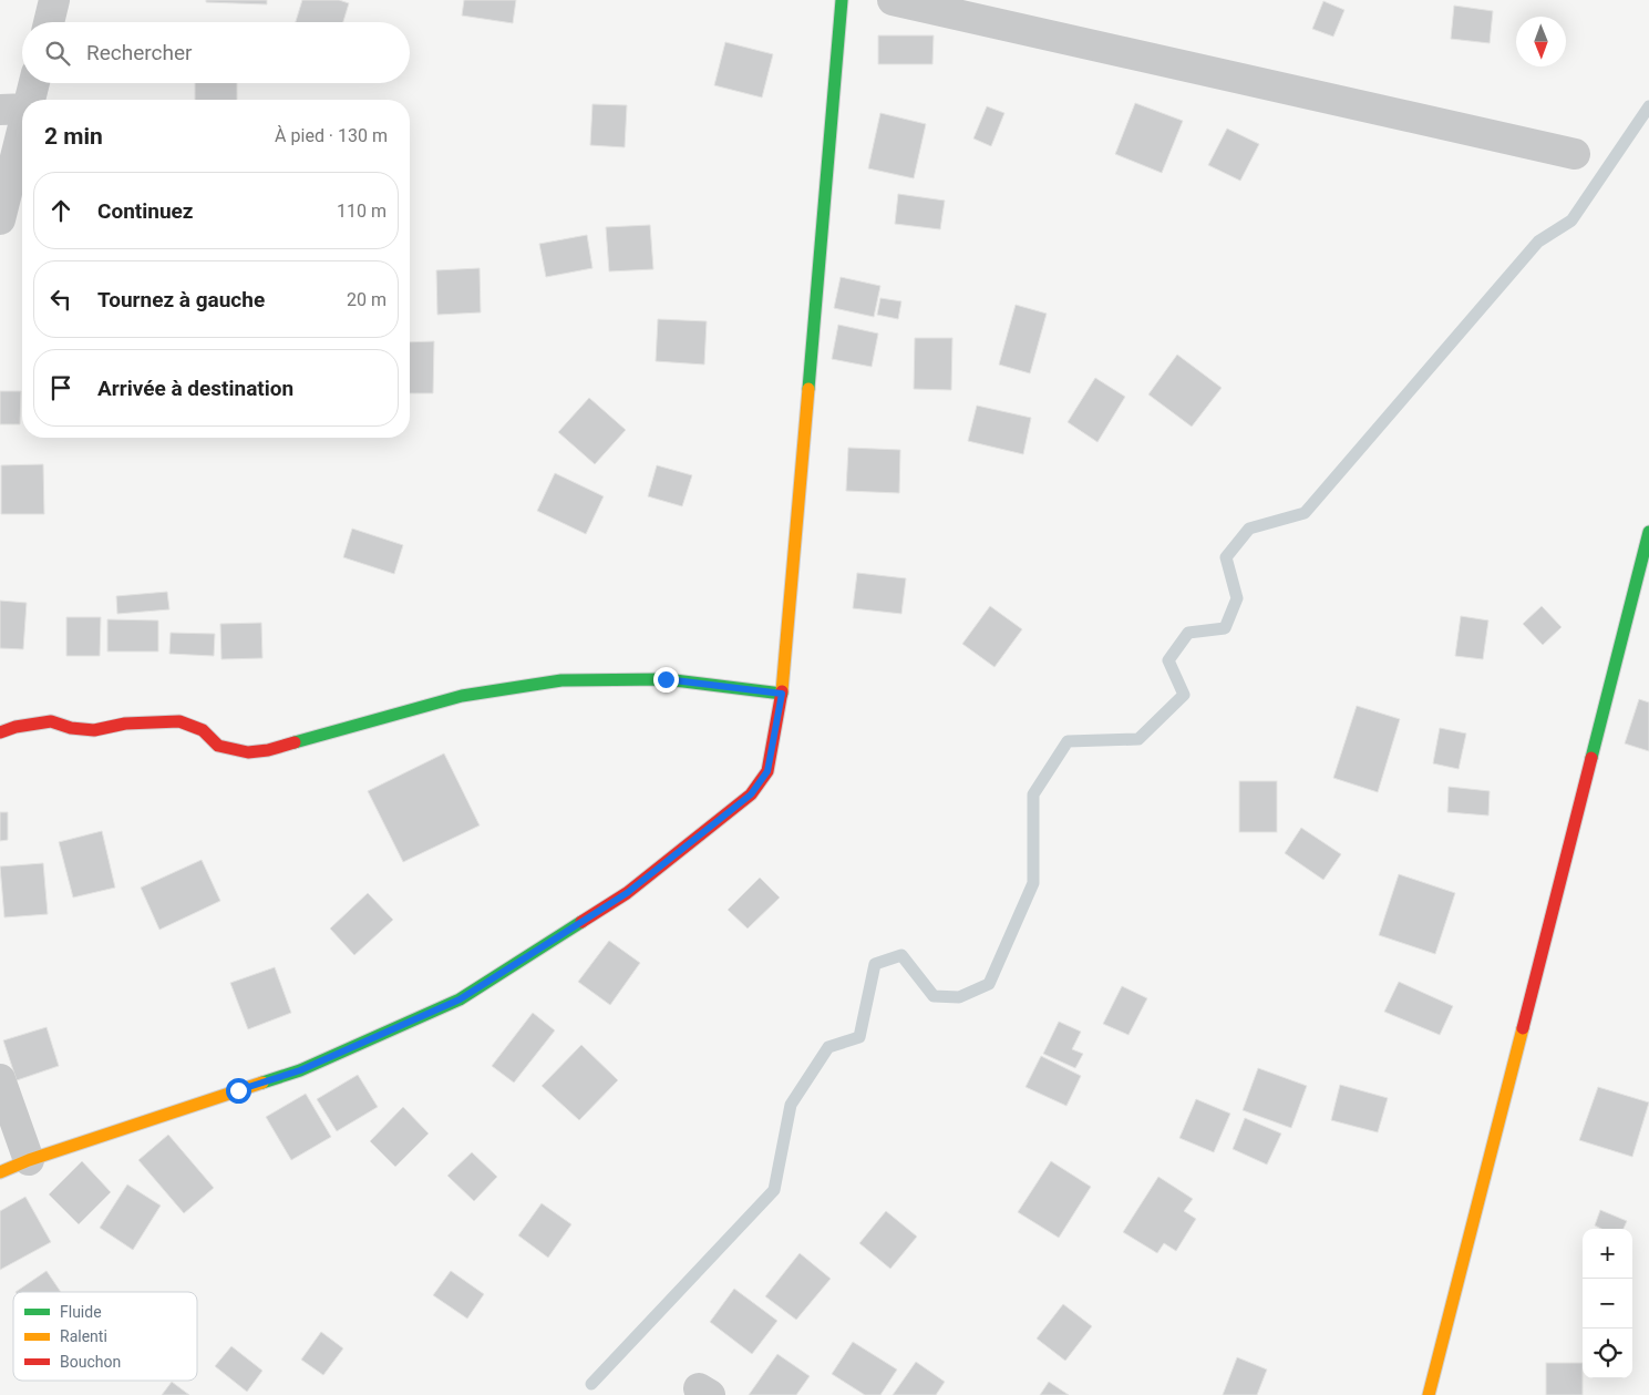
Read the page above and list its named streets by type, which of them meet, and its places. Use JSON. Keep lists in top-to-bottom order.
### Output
{
  "legend": ["Fluide", "Ralenti", "Bouchon"],
  "north": "bottom",
  "page": {
    "search": "Rechercher",
    "heading": ["2 min", "À pied · 130 m"],
    "list": [
      ["Continuez", "110 m"],
      ["Tournez à gauche", "20 m"],
      "Arrivée à destination"
    ],
    "map_buttons": ["+", "−"]
  }
}
